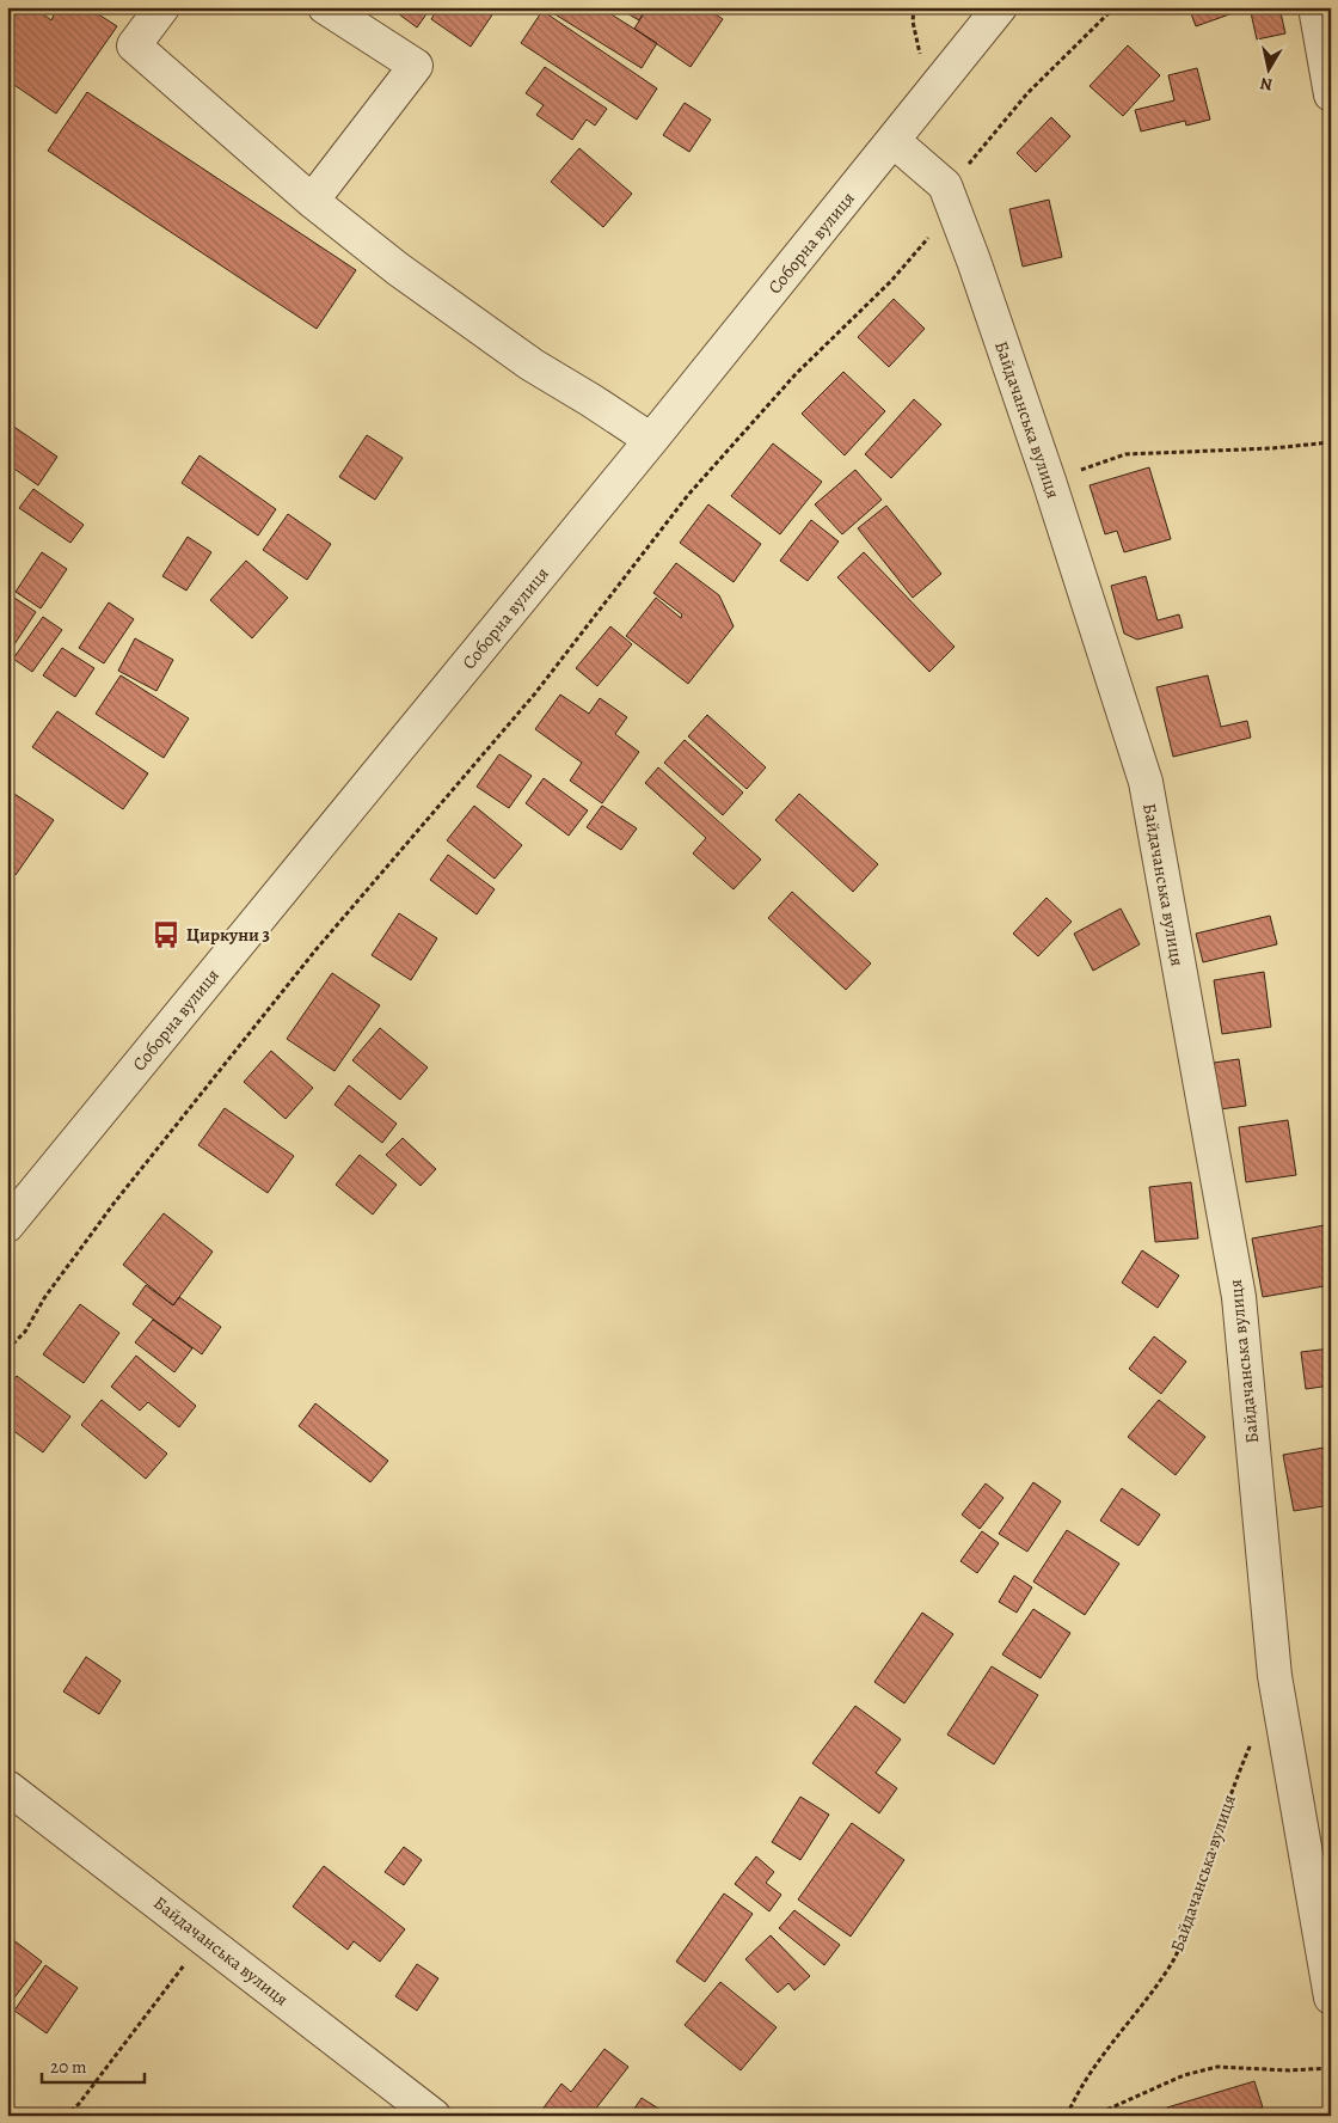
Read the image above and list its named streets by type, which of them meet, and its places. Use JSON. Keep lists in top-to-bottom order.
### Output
{
  "streets": {
    "street": ["Соборна вулиця", "Байдачанська вулиця"]
  },
  "crossings": [
    ["Соборна вулиця", "Байдачанська вулиця"]
  ],
  "places": {
    "bus stop": ["Циркуни 3"]
  },
  "scale_bar": "20 m",
  "north": "bottom"
}
